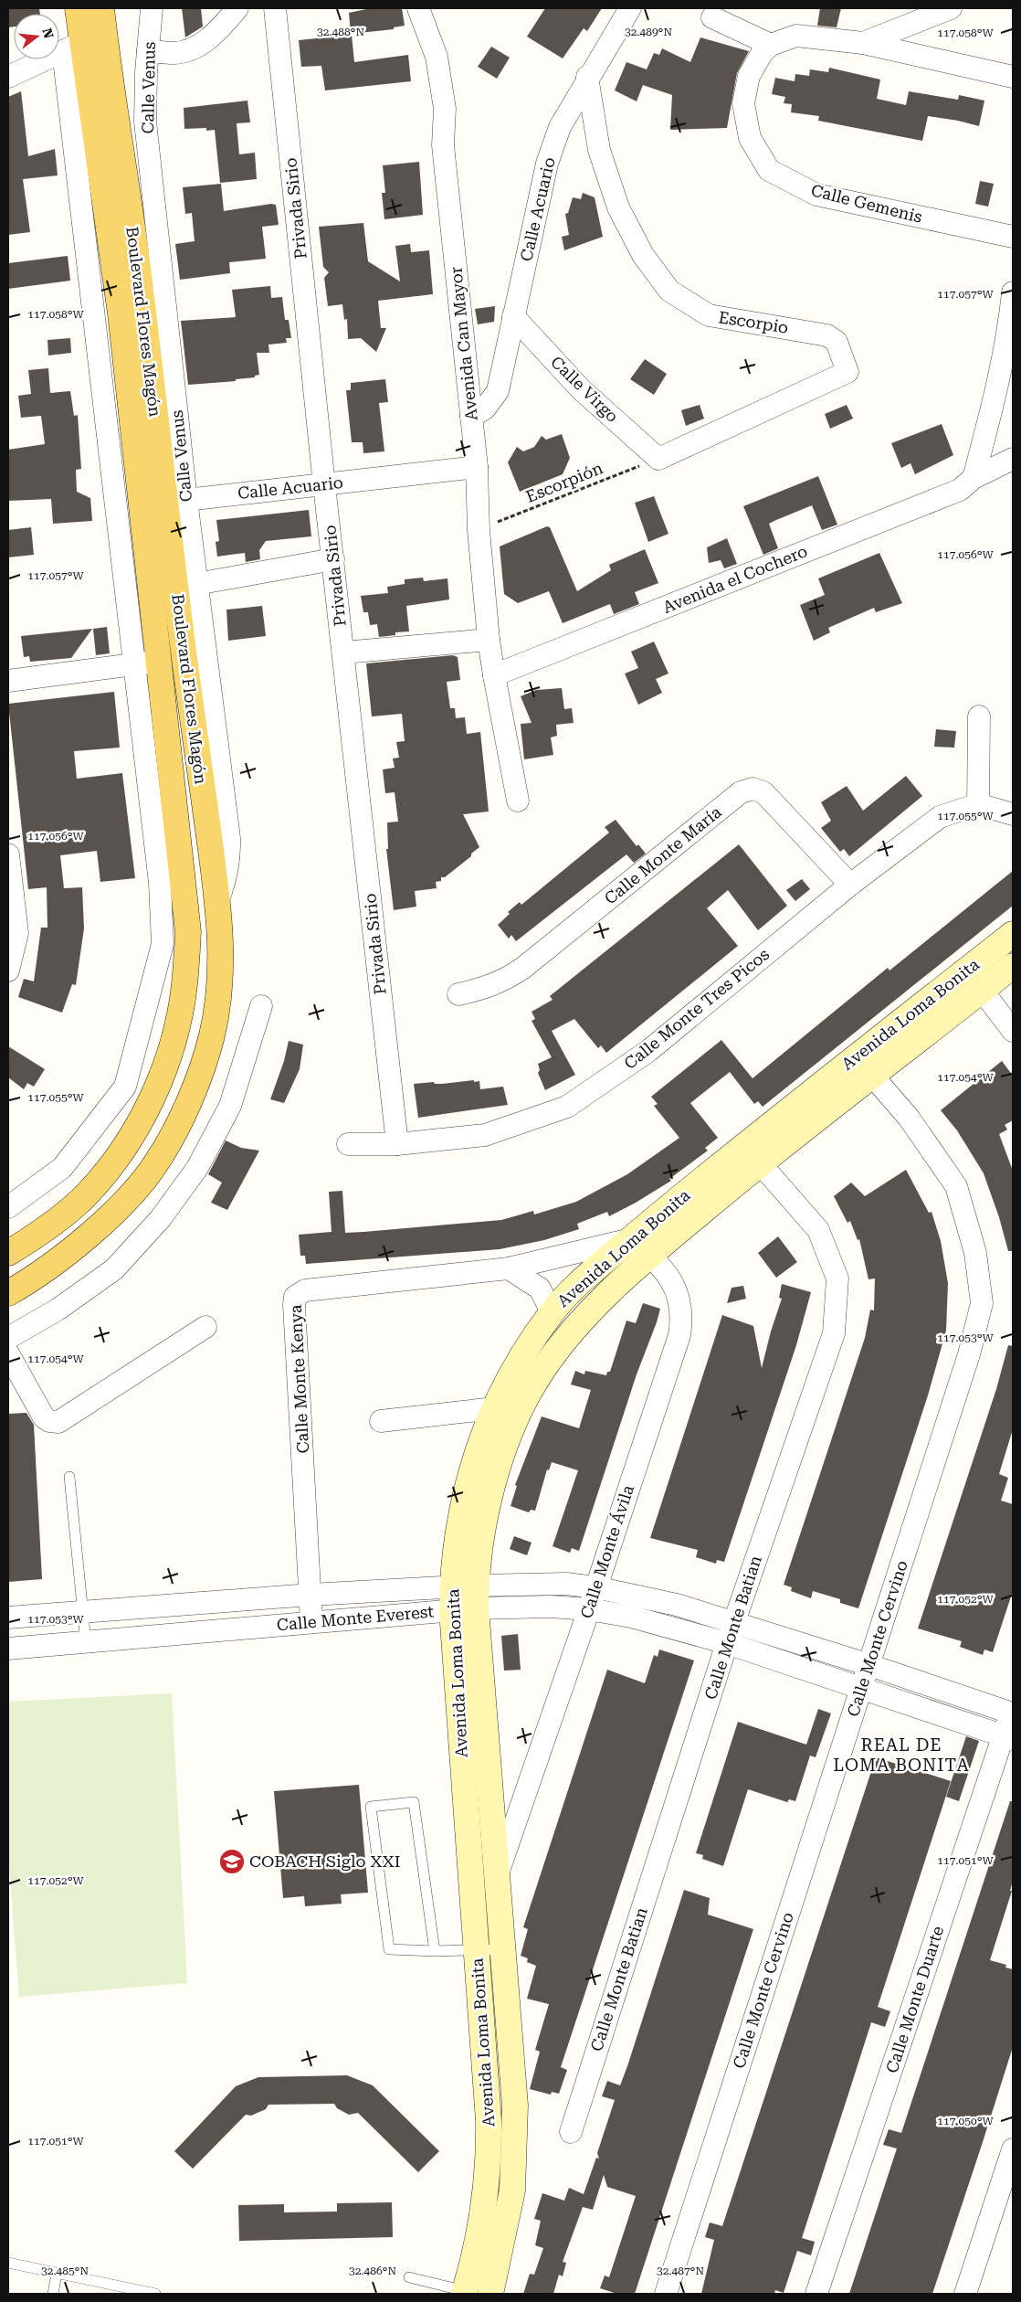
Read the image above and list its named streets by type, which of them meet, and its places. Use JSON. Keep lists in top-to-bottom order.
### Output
{
  "streets": {
    "main road": ["Boulevard Flores Magón", "Avenida Loma Bonita"],
    "street": [
      "Calle Venus",
      "Calle Gemenis",
      "Privada Sirio",
      "Calle Acuario",
      "Escorpio",
      "Avenida Can Mayor",
      "Calle Virgo",
      "Avenida el Cochero",
      "Calle Monte María",
      "Calle Monte Tres Picos",
      "Calle Monte Kenya",
      "Calle Monte Ávila",
      "Calle Monte Everest",
      "Calle Monte Batian",
      "Calle Monte Cervino",
      "Calle Monte Duarte"
    ],
    "path": ["Escorpión"]
  },
  "crossings": [
    ["Calle Venus", "Calle Acuario"],
    ["Calle Venus", "Boulevard Flores Magón"],
    ["Privada Sirio", "Calle Acuario"],
    ["Privada Sirio", "Calle Monte Tres Picos"],
    ["Calle Acuario", "Escorpio"],
    ["Calle Acuario", "Avenida Can Mayor"],
    ["Calle Acuario", "Calle Virgo"],
    ["Escorpio", "Calle Virgo"],
    ["Escorpio", "Escorpión"],
    ["Avenida Can Mayor", "Escorpión"],
    ["Avenida Can Mayor", "Avenida el Cochero"],
    ["Calle Virgo", "Escorpión"],
    ["Calle Monte María", "Calle Monte Tres Picos"],
    ["Avenida Loma Bonita", "Calle Monte Kenya"],
    ["Avenida Loma Bonita", "Calle Monte Ávila"],
    ["Avenida Loma Bonita", "Calle Monte Everest"],
    ["Avenida Loma Bonita", "Calle Monte Batian"],
    ["Avenida Loma Bonita", "Calle Monte Cervino"],
    ["Calle Monte Kenya", "Calle Monte Ávila"],
    ["Calle Monte Kenya", "Calle Monte Everest"],
    ["Calle Monte Ávila", "Calle Monte Everest"],
    ["Calle Monte Everest", "Calle Monte Batian"],
    ["Calle Monte Everest", "Calle Monte Cervino"],
    ["Calle Monte Everest", "Calle Monte Duarte"]
  ],
  "districts": ["REAL DE LOMA BONITA"],
  "places": {
    "school or university": ["COBACH Siglo XXI"]
  },
  "north": "right",
  "coordinates": [
    "32.488°N",
    "32.489°N",
    "117.058°W",
    "117.057°W",
    "117.056°W",
    "117.055°W",
    "117.054°W",
    "117.053°W",
    "117.052°W",
    "117.051°W",
    "117.050°W",
    "32.485°N",
    "32.486°N",
    "32.487°N"
  ]
}
